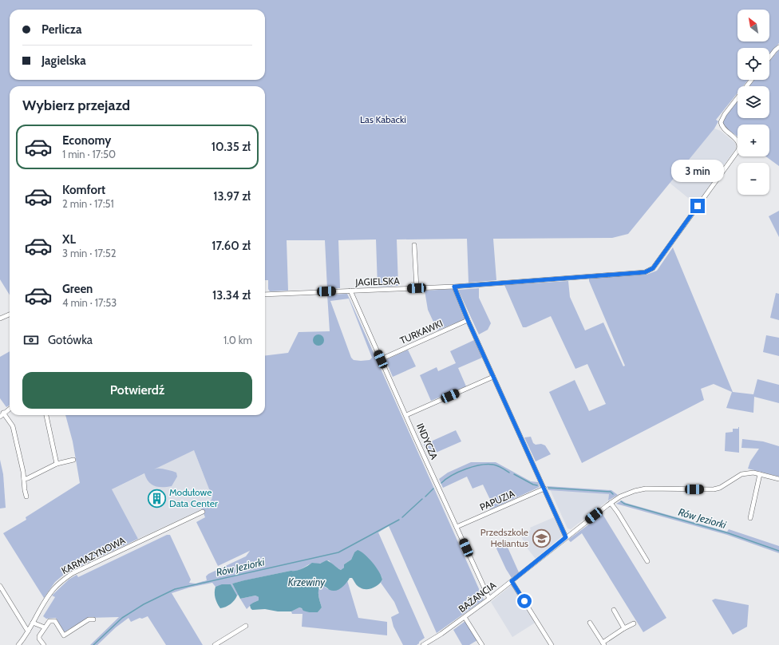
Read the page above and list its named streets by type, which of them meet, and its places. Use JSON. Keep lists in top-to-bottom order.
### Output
{
  "streets": {
    "street": [
      "JAGIELSKA",
      "TURKAWKI",
      "INDYCZA",
      "PAPUZIA",
      "KARMAZYNOWA",
      "BAŻANCIA"
    ]
  },
  "crossings": [
    ["JAGIELSKA", "INDYCZA"],
    ["TURKAWKI", "INDYCZA"],
    ["INDYCZA", "PAPUZIA"],
    ["INDYCZA", "BAŻANCIA"]
  ],
  "water": ["Rów Jeziorki", "Krzewiny"],
  "parks": ["Las Kabacki"],
  "places": {
    "building": ["Modułowe Data Center"],
    "school or university": ["Przedszkole Heliantus"]
  },
  "north": "top left",
  "page": {
    "map_buttons": ["+", "−"],
    "banner": ["Perlicza", "Jagielska"],
    "heading": "Wybierz przejazd",
    "list": [
      {
        "name": "Economy",
        "note": "1 min · 17:50",
        "value": "10.35 zł"
      },
      {
        "name": "Komfort",
        "note": "2 min · 17:51",
        "value": "13.97 zł"
      },
      {
        "name": "XL",
        "note": "3 min · 17:52",
        "value": "17.60 zł"
      },
      {
        "name": "Green",
        "note": "4 min · 17:53",
        "value": "13.34 zł"
      }
    ],
    "bubble": "3 min",
    "pay": ["Gotówka", "1.0 km"],
    "buttons": "Potwierdź"
  }
}
